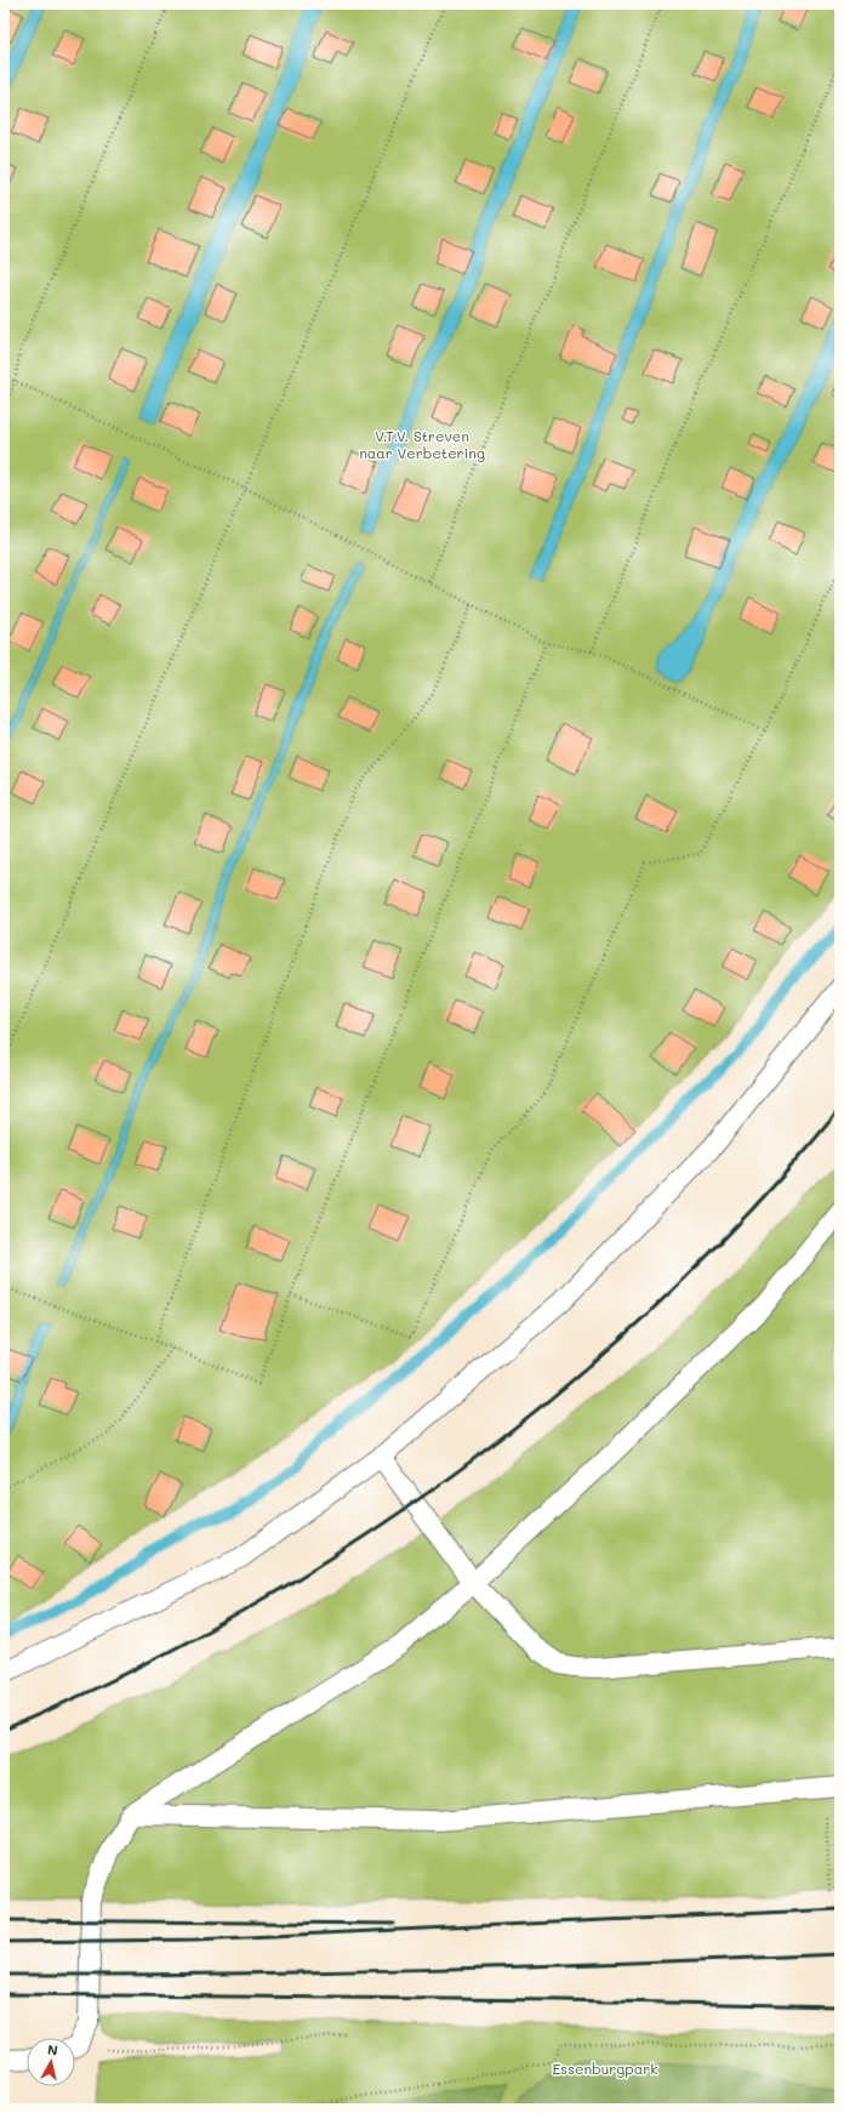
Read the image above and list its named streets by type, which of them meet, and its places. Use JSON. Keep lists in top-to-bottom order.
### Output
{
  "parks": ["V.T.V. Streven naar Verbetering", "Essenburgpark"],
  "north": "top"
}
